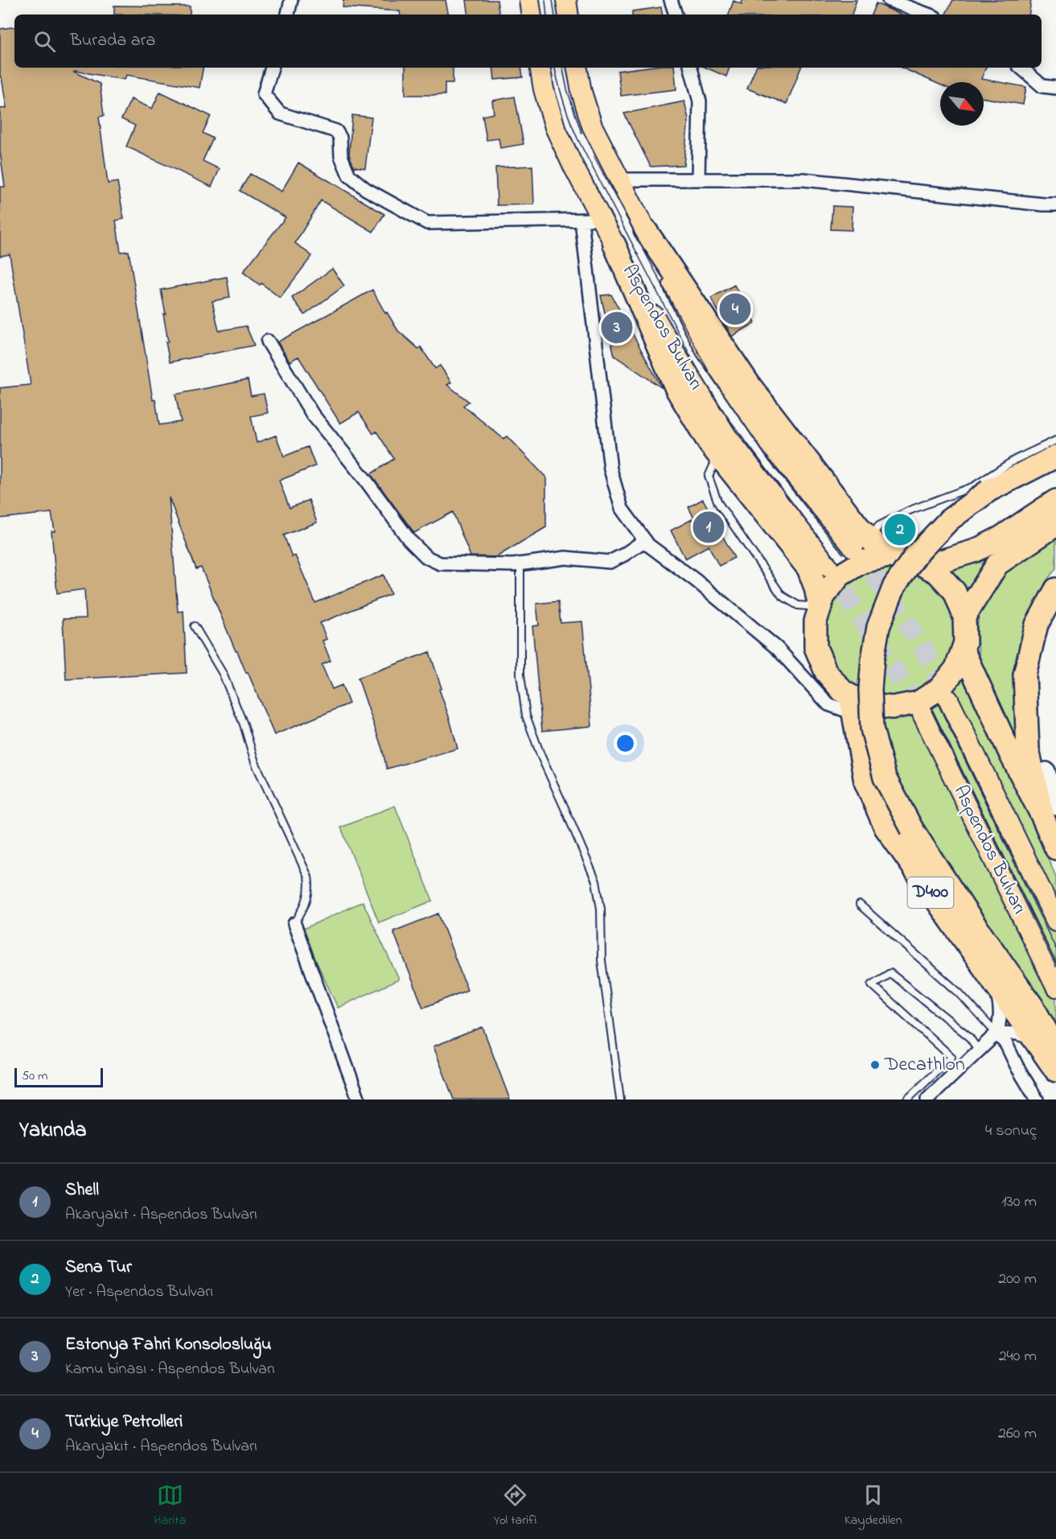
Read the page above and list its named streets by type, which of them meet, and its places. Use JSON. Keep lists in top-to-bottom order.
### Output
{
  "streets": {
    "highway": ["D400"],
    "main road": ["Aspendos Bulvarı"]
  },
  "places": ["Decathlon"],
  "scale_bar": "50 m",
  "north": "bottom right",
  "page": {
    "search": "Burada ara",
    "pins": [
      "4",
      "3",
      "1",
      "2"
    ],
    "scale": "50 m",
    "heading": ["Yakında", "4 sonuç"],
    "list": [
      {
        "mark": "1",
        "name": "Shell",
        "note": "Akaryakıt · Aspendos Bulvarı",
        "value": "130 m"
      },
      {
        "mark": "2",
        "name": "Sena Tur",
        "note": "Yer · Aspendos Bulvarı",
        "value": "200 m"
      },
      {
        "mark": "3",
        "name": "Estonya Fahri Konsolosluğu",
        "note": "Kamu binası · Aspendos Bulvarı",
        "value": "240 m"
      },
      {
        "mark": "4",
        "name": "Türkiye Petrolleri",
        "note": "Akaryakıt · Aspendos Bulvarı",
        "value": "260 m"
      }
    ],
    "nav": ["Harita", "Yol tarifi", "Kaydedilen"]
  }
}
